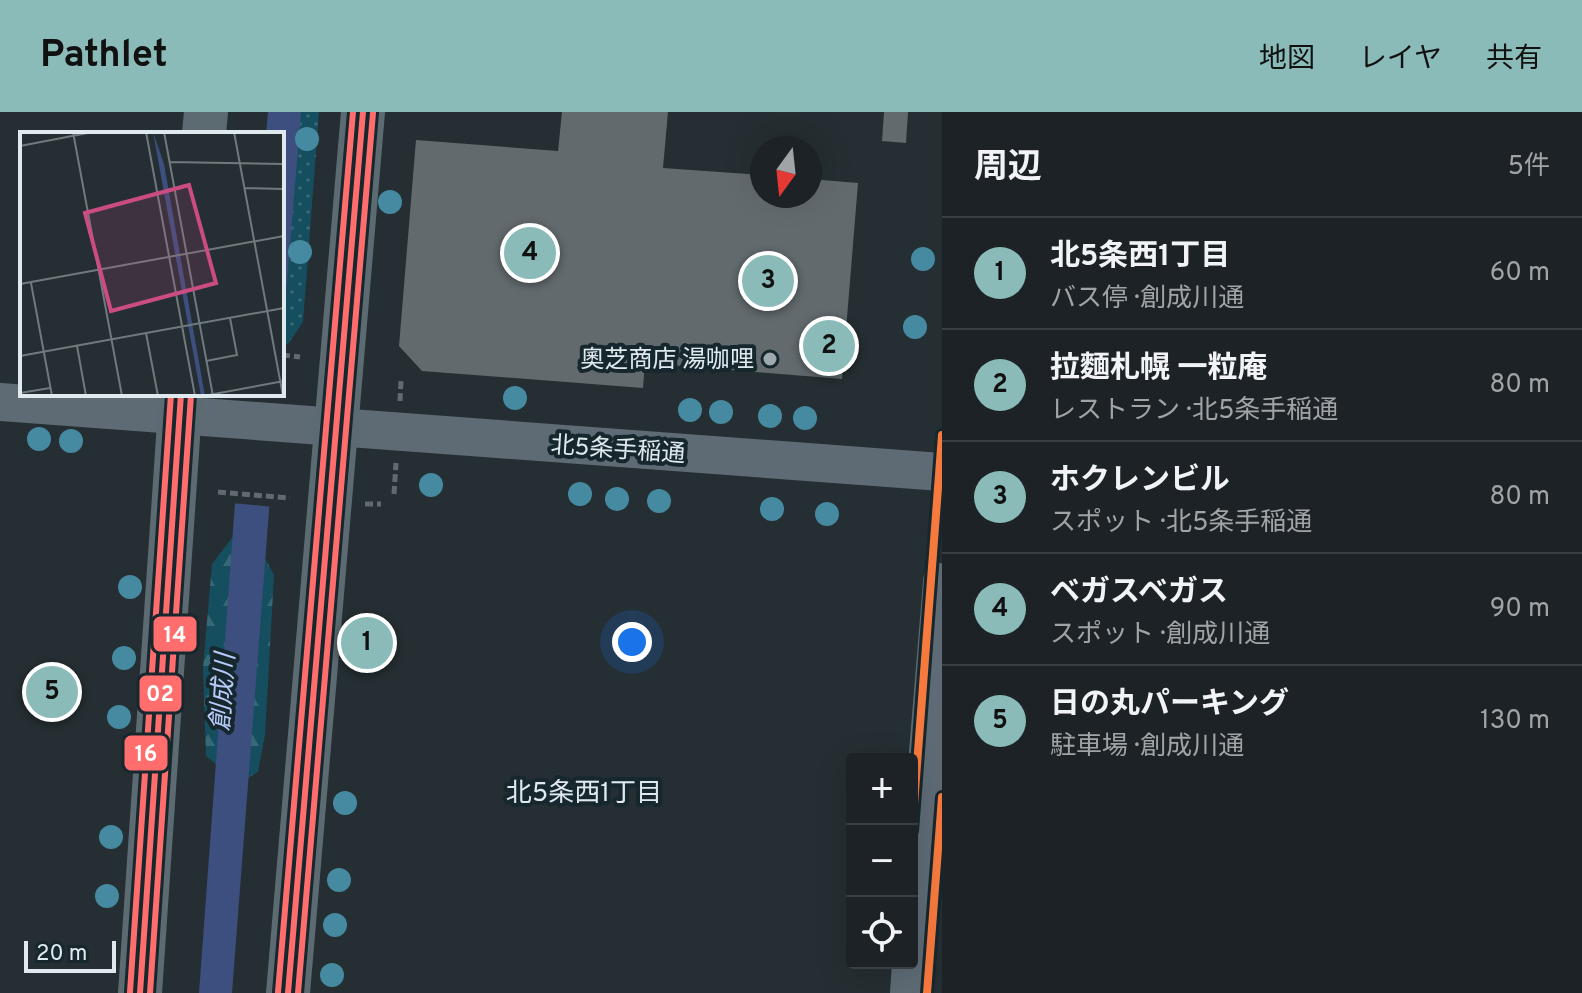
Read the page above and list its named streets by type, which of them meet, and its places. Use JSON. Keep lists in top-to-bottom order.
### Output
{
  "streets": {
    "street": ["北5条手稲通"]
  },
  "districts": ["北5条西1丁目"],
  "water": ["創成川"],
  "places": ["奧芝商店 湯咖哩"],
  "lines": ["transit line 02", "transit line 16", "transit line 14"],
  "scale_bar": "20 m",
  "north": "bottom",
  "page": {
    "header": "Pathlet",
    "nav": ["地図", "レイヤ", "共有"],
    "heading": ["周辺", "5件"],
    "list": [
      {
        "mark": "1",
        "name": "北5条西1丁目",
        "note": "バス停 · 創成川通",
        "value": "60 m"
      },
      {
        "mark": "2",
        "name": "拉麵札幌 一粒庵",
        "note": "レストラン · 北5条手稲通",
        "value": "80 m"
      },
      {
        "mark": "3",
        "name": "ホクレンビル",
        "note": "スポット · 北5条手稲通",
        "value": "80 m"
      },
      {
        "mark": "4",
        "name": "ベガスベガス",
        "note": "スポット · 創成川通",
        "value": "90 m"
      },
      {
        "mark": "5",
        "name": "日の丸パーキング",
        "note": "駐車場 · 創成川通",
        "value": "130 m"
      }
    ],
    "pins": [
      "4",
      "3",
      "2",
      "1",
      "5"
    ],
    "map_buttons": ["+", "−"],
    "scale": "20 m"
  }
}
